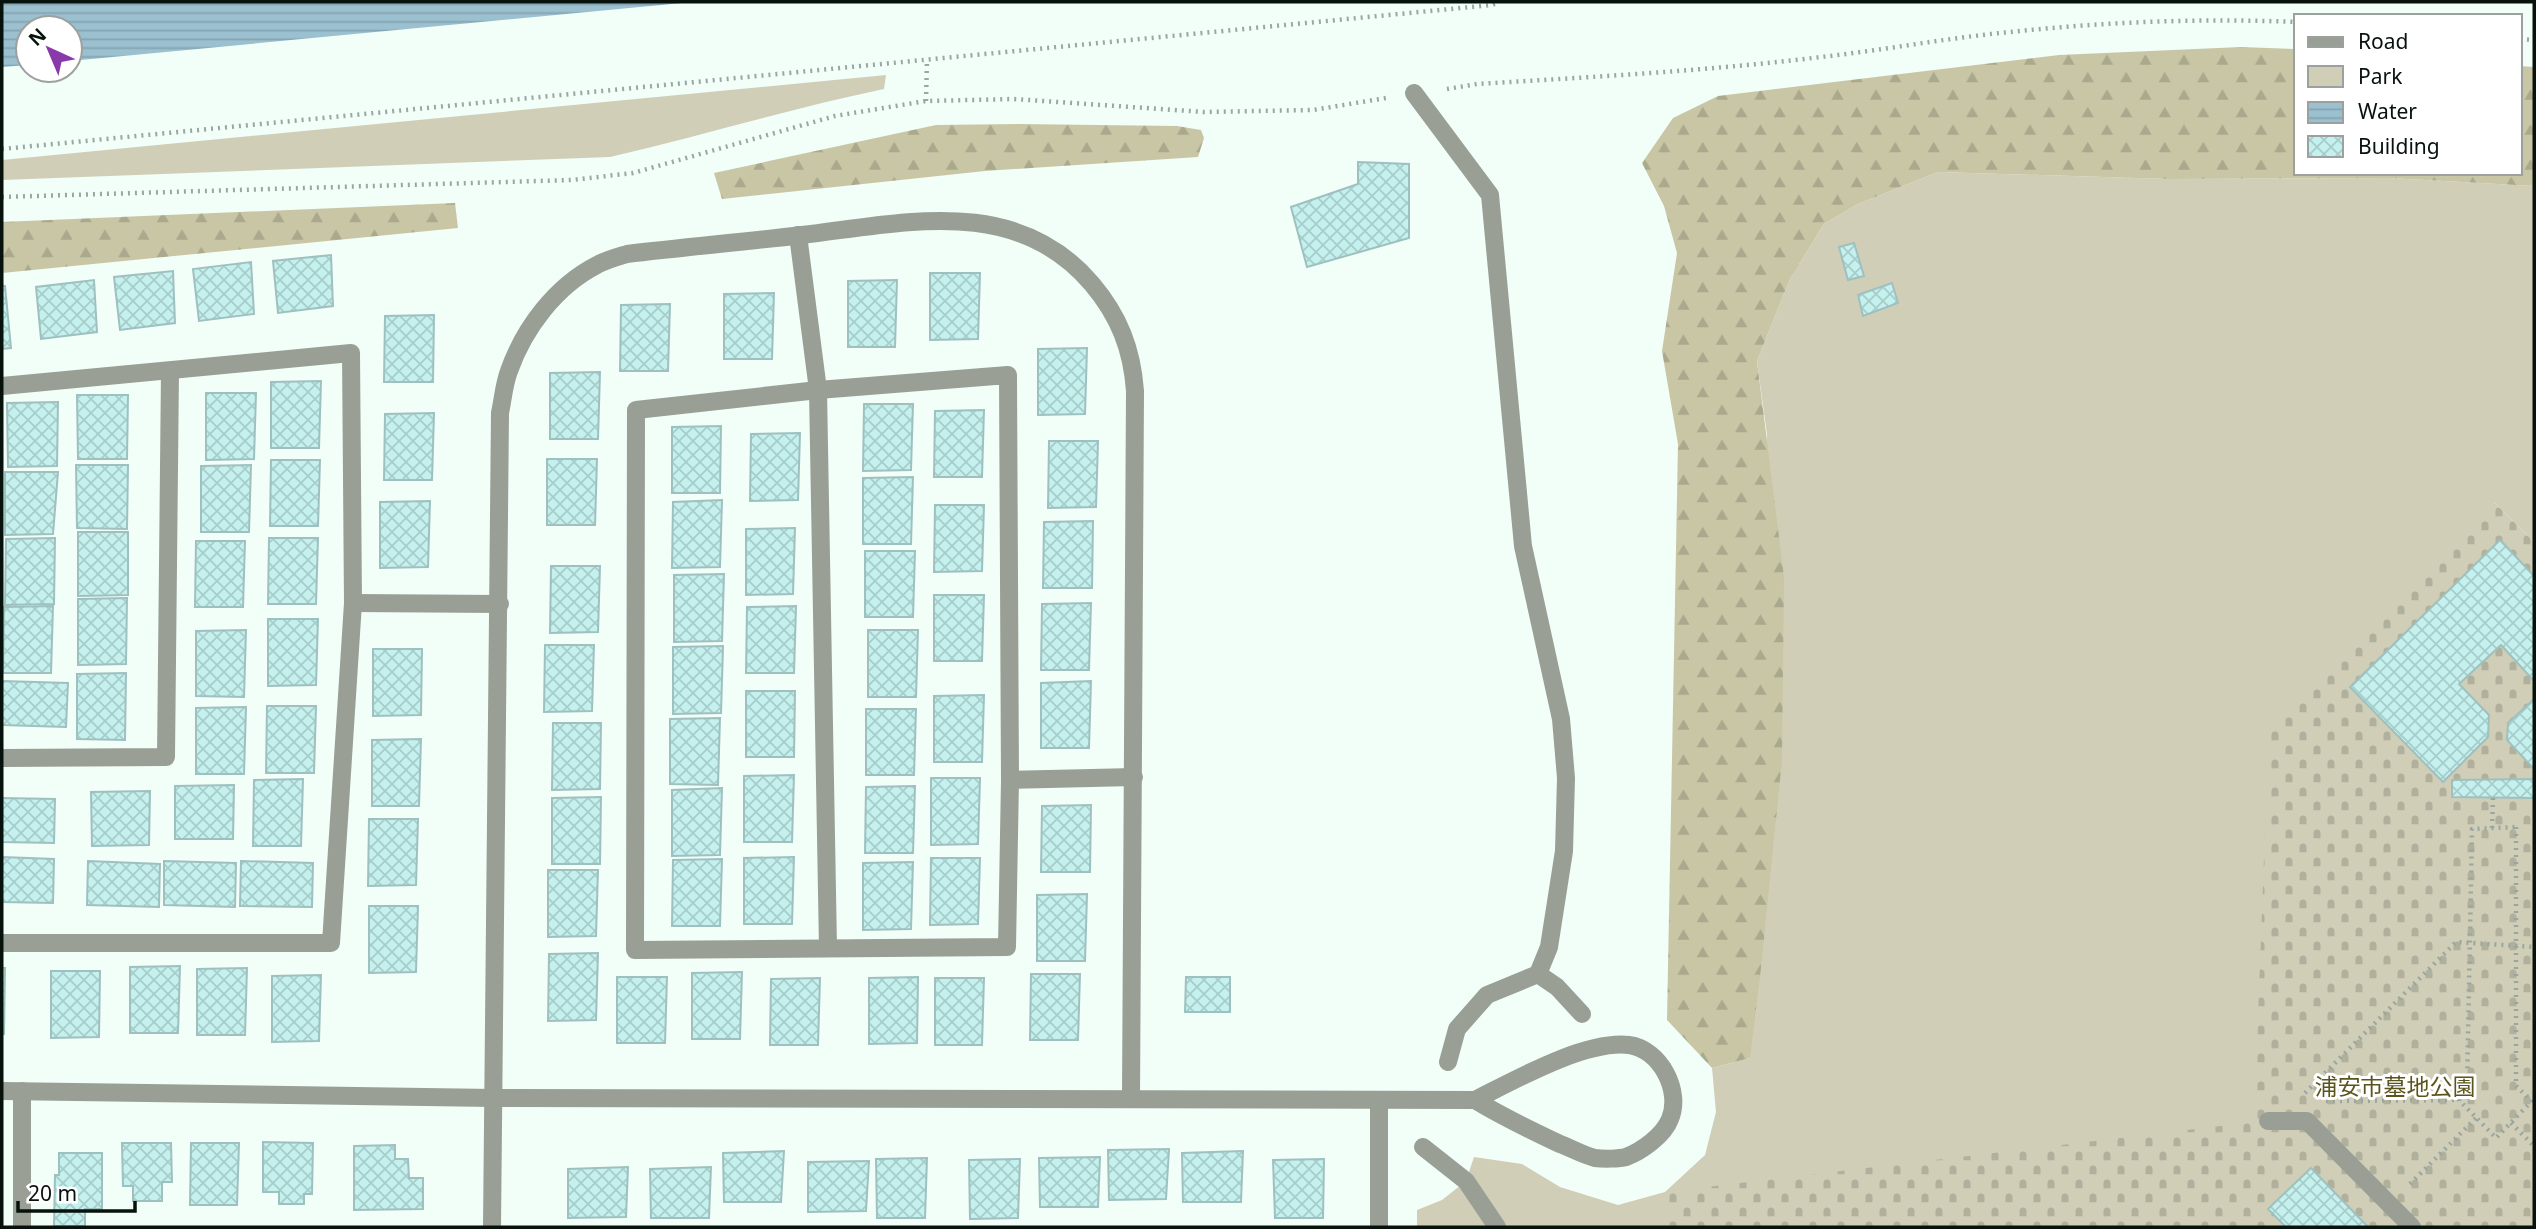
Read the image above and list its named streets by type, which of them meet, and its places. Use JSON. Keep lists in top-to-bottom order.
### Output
{
  "parks": ["浦安市墓地公園"],
  "legend": [
    "Road",
    "Park",
    "Water",
    "Building"
  ],
  "scale_bar": "20 m",
  "north": "top left"
}
